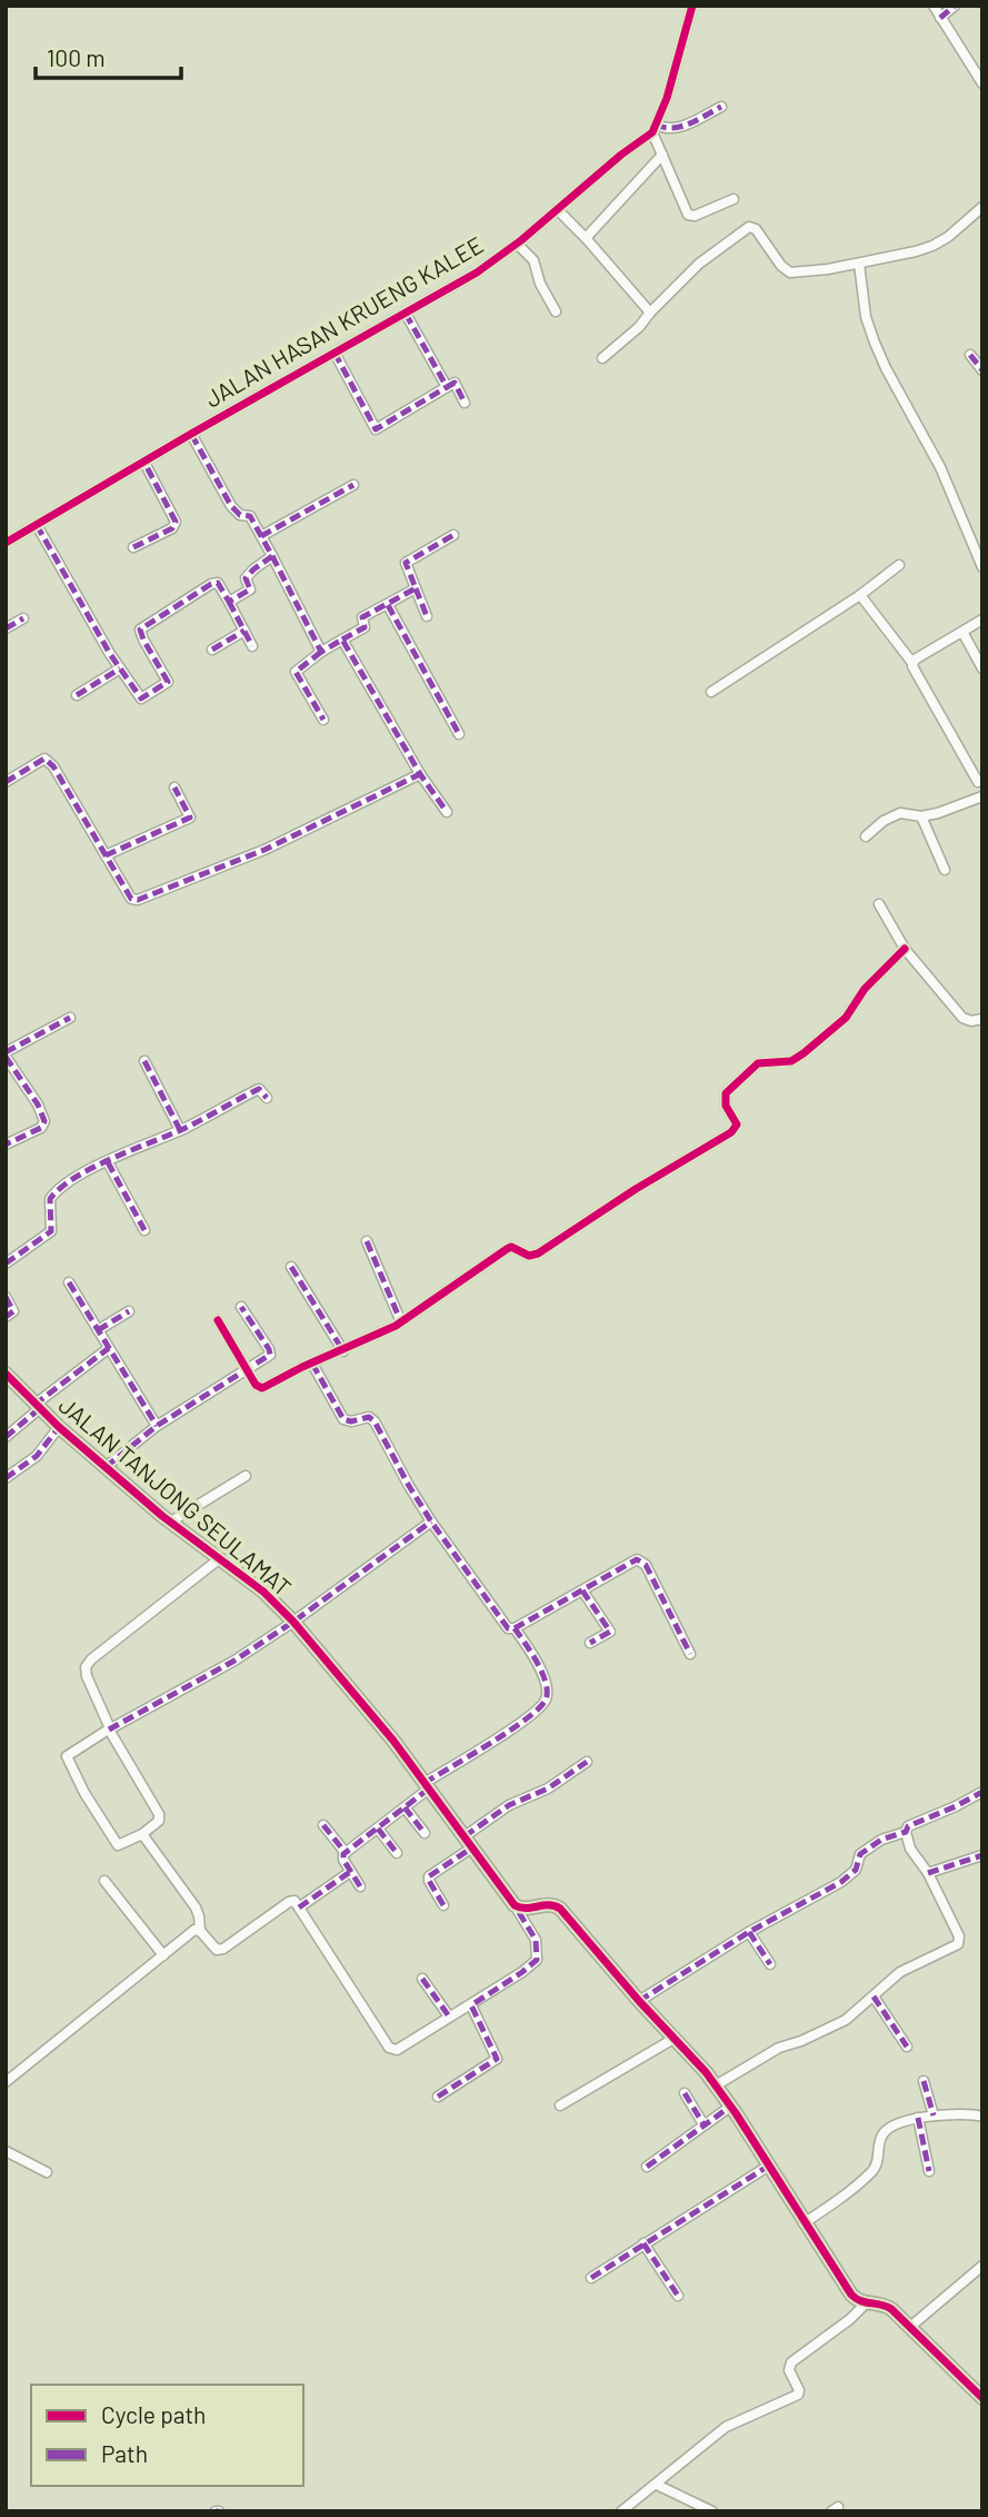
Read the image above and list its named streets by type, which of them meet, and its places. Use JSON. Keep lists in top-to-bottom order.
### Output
{
  "streets": {
    "street": ["JALAN HASAN KRUENG KALEE", "JALAN TANJONG SEULAMAT"]
  },
  "legend": ["Cycle path", "Path"],
  "scale_bar": "100 m"
}
